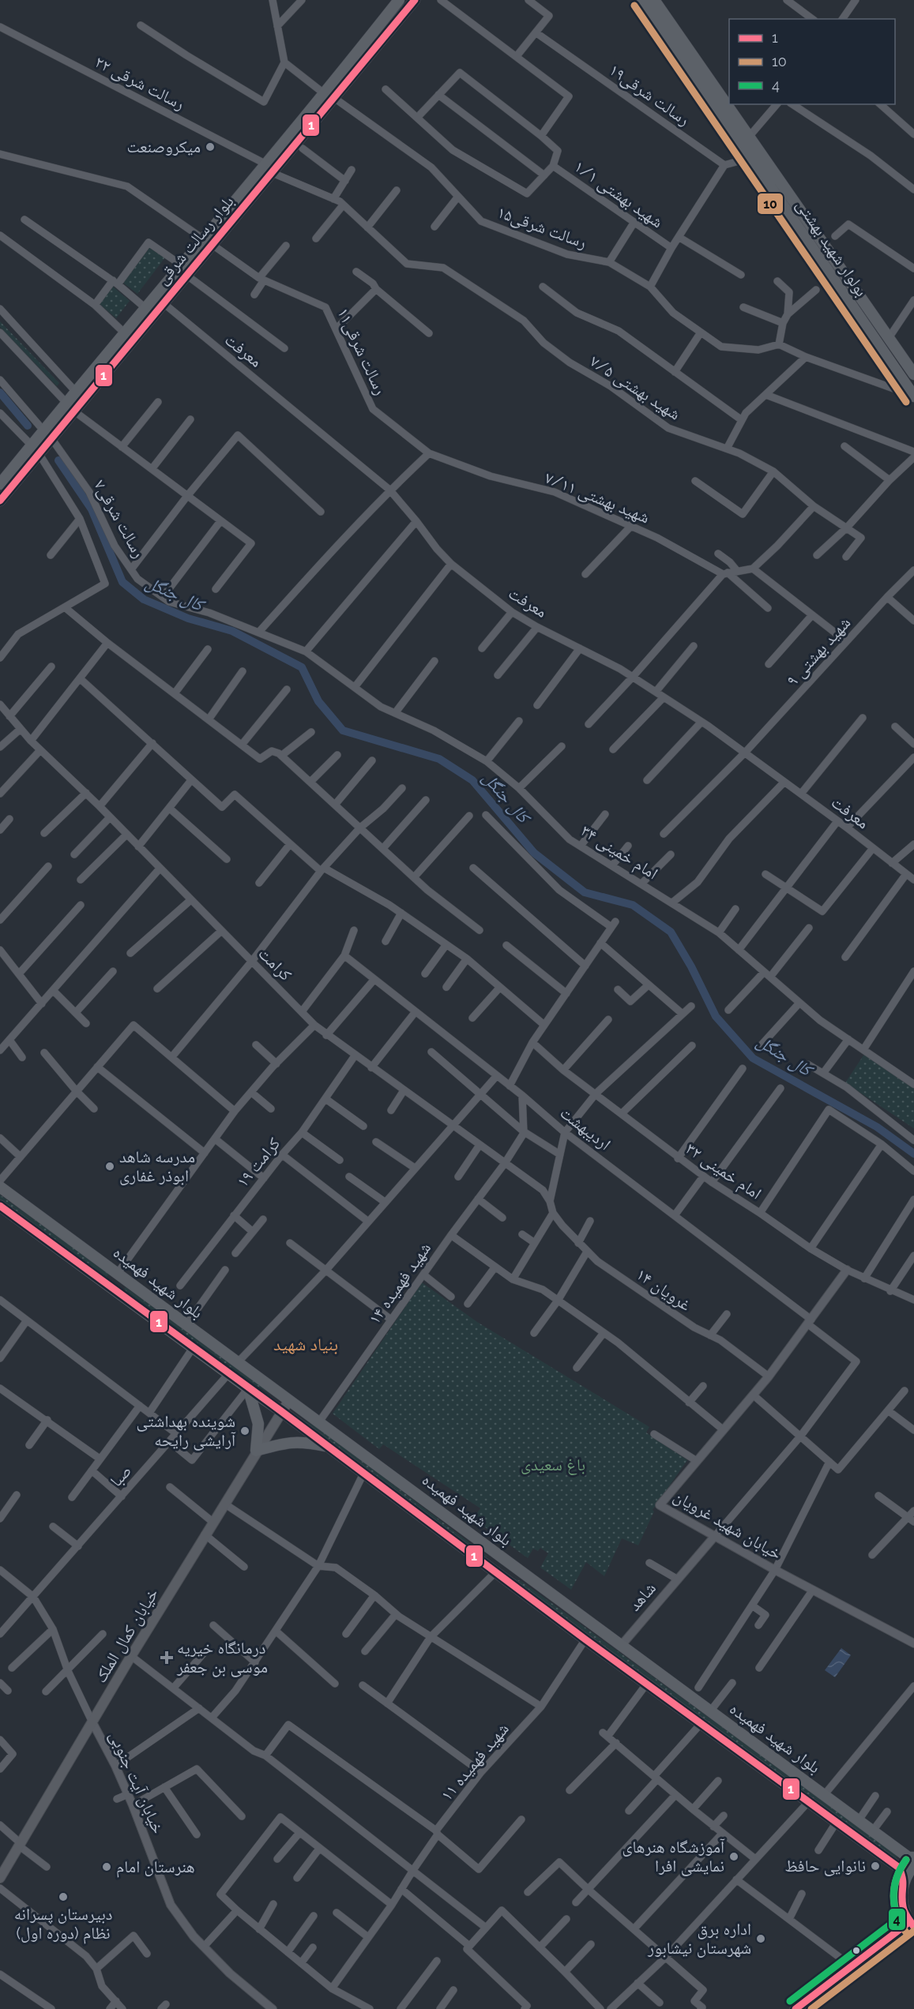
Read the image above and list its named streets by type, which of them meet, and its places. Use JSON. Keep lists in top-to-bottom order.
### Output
{
  "streets": {
    "main road": [
      "بلوار رسالت شرقی",
      "بولوار شهید بهشتی",
      "بلوار شهید فهمیده",
      "خیابان کمال الملک"
    ],
    "street": [
      "رسالت شرقی ۲۲",
      "رسالت شرقی۱۹",
      "شهید بهشتی ۱/۱",
      "رسالت شرقی۱۵",
      "معرفت",
      "رسالت شرقی۱۱",
      "شهید بهشتی ۷/۵",
      "شهید بهشتی ۷/۱۱",
      "رسالت شرقی۷",
      "شهید بهشتی ۹",
      "امام خمینی ۳۴",
      "کرامت",
      "اردیبهشت",
      "کرامت ۱۹",
      "امام خمینی ۳۲",
      "شهید فهمیده ۱۴",
      "غرویان ۱۴",
      "صبا",
      "خیابان شهید غرویان",
      "شاهد",
      "شهید فهمیده ۱۱",
      "خیابان آیت جنوبی"
    ]
  },
  "crossings": [
    ["رسالت شرقی ۲۲", "بلوار رسالت شرقی"],
    ["رسالت شرقی ۲۲", "شهید بهشتی ۷/۵"],
    ["رسالت شرقی۱۵", "بلوار رسالت شرقی"],
    ["بلوار رسالت شرقی", "معرفت"],
    ["بلوار رسالت شرقی", "رسالت شرقی۱۱"],
    ["بلوار رسالت شرقی", "رسالت شرقی۷"],
    ["معرفت", "شهید بهشتی ۹"],
    ["رسالت شرقی۱۱", "شهید بهشتی ۷/۱۱"],
    ["رسالت شرقی۷", "امام خمینی ۳۴"],
    ["کرامت", "کرامت ۱۹"],
    ["کرامت", "شهید فهمیده ۱۴"],
    ["کرامت", "غرویان ۱۴"],
    ["اردیبهشت", "خیابان شهید غرویان"],
    ["امام خمینی ۳۲", "خیابان شهید غرویان"],
    ["بلوار شهید فهمیده", "شهید فهمیده ۱۴"],
    ["بلوار شهید فهمیده", "صبا"],
    ["بلوار شهید فهمیده", "شاهد"],
    ["بلوار شهید فهمیده", "خیابان کمال الملک"],
    ["بلوار شهید فهمیده", "شهید فهمیده ۱۱"],
    ["غرویان ۱۴", "خیابان شهید غرویان"],
    ["خیابان شهید غرویان", "شاهد"],
    ["خیابان کمال الملک", "خیابان آیت جنوبی"]
  ],
  "districts": ["بنیاد شهید"],
  "water": ["کال جنگل"],
  "parks": ["باغ سعیدی"],
  "places": {
    "other": [
      "میکروصنعت",
      "مدرسه شاهد ابوذر غفاری",
      "شوینده بهداشتی آرایشی رایحه",
      "آموزشگاه هنرهای نمایشی افرا",
      "نانوایی حافظ",
      "هنرستان امام",
      "دبیرستان پسرانه نظام (دوره اول)",
      "اداره برق شهرستان نیشابور"
    ],
    "health": ["درمانگاه خیریه موسی بن جعفر"]
  },
  "lines": ["transit line 1", "transit line 10", "transit line 4"],
  "legend": ["1", "10", "4"]
}
